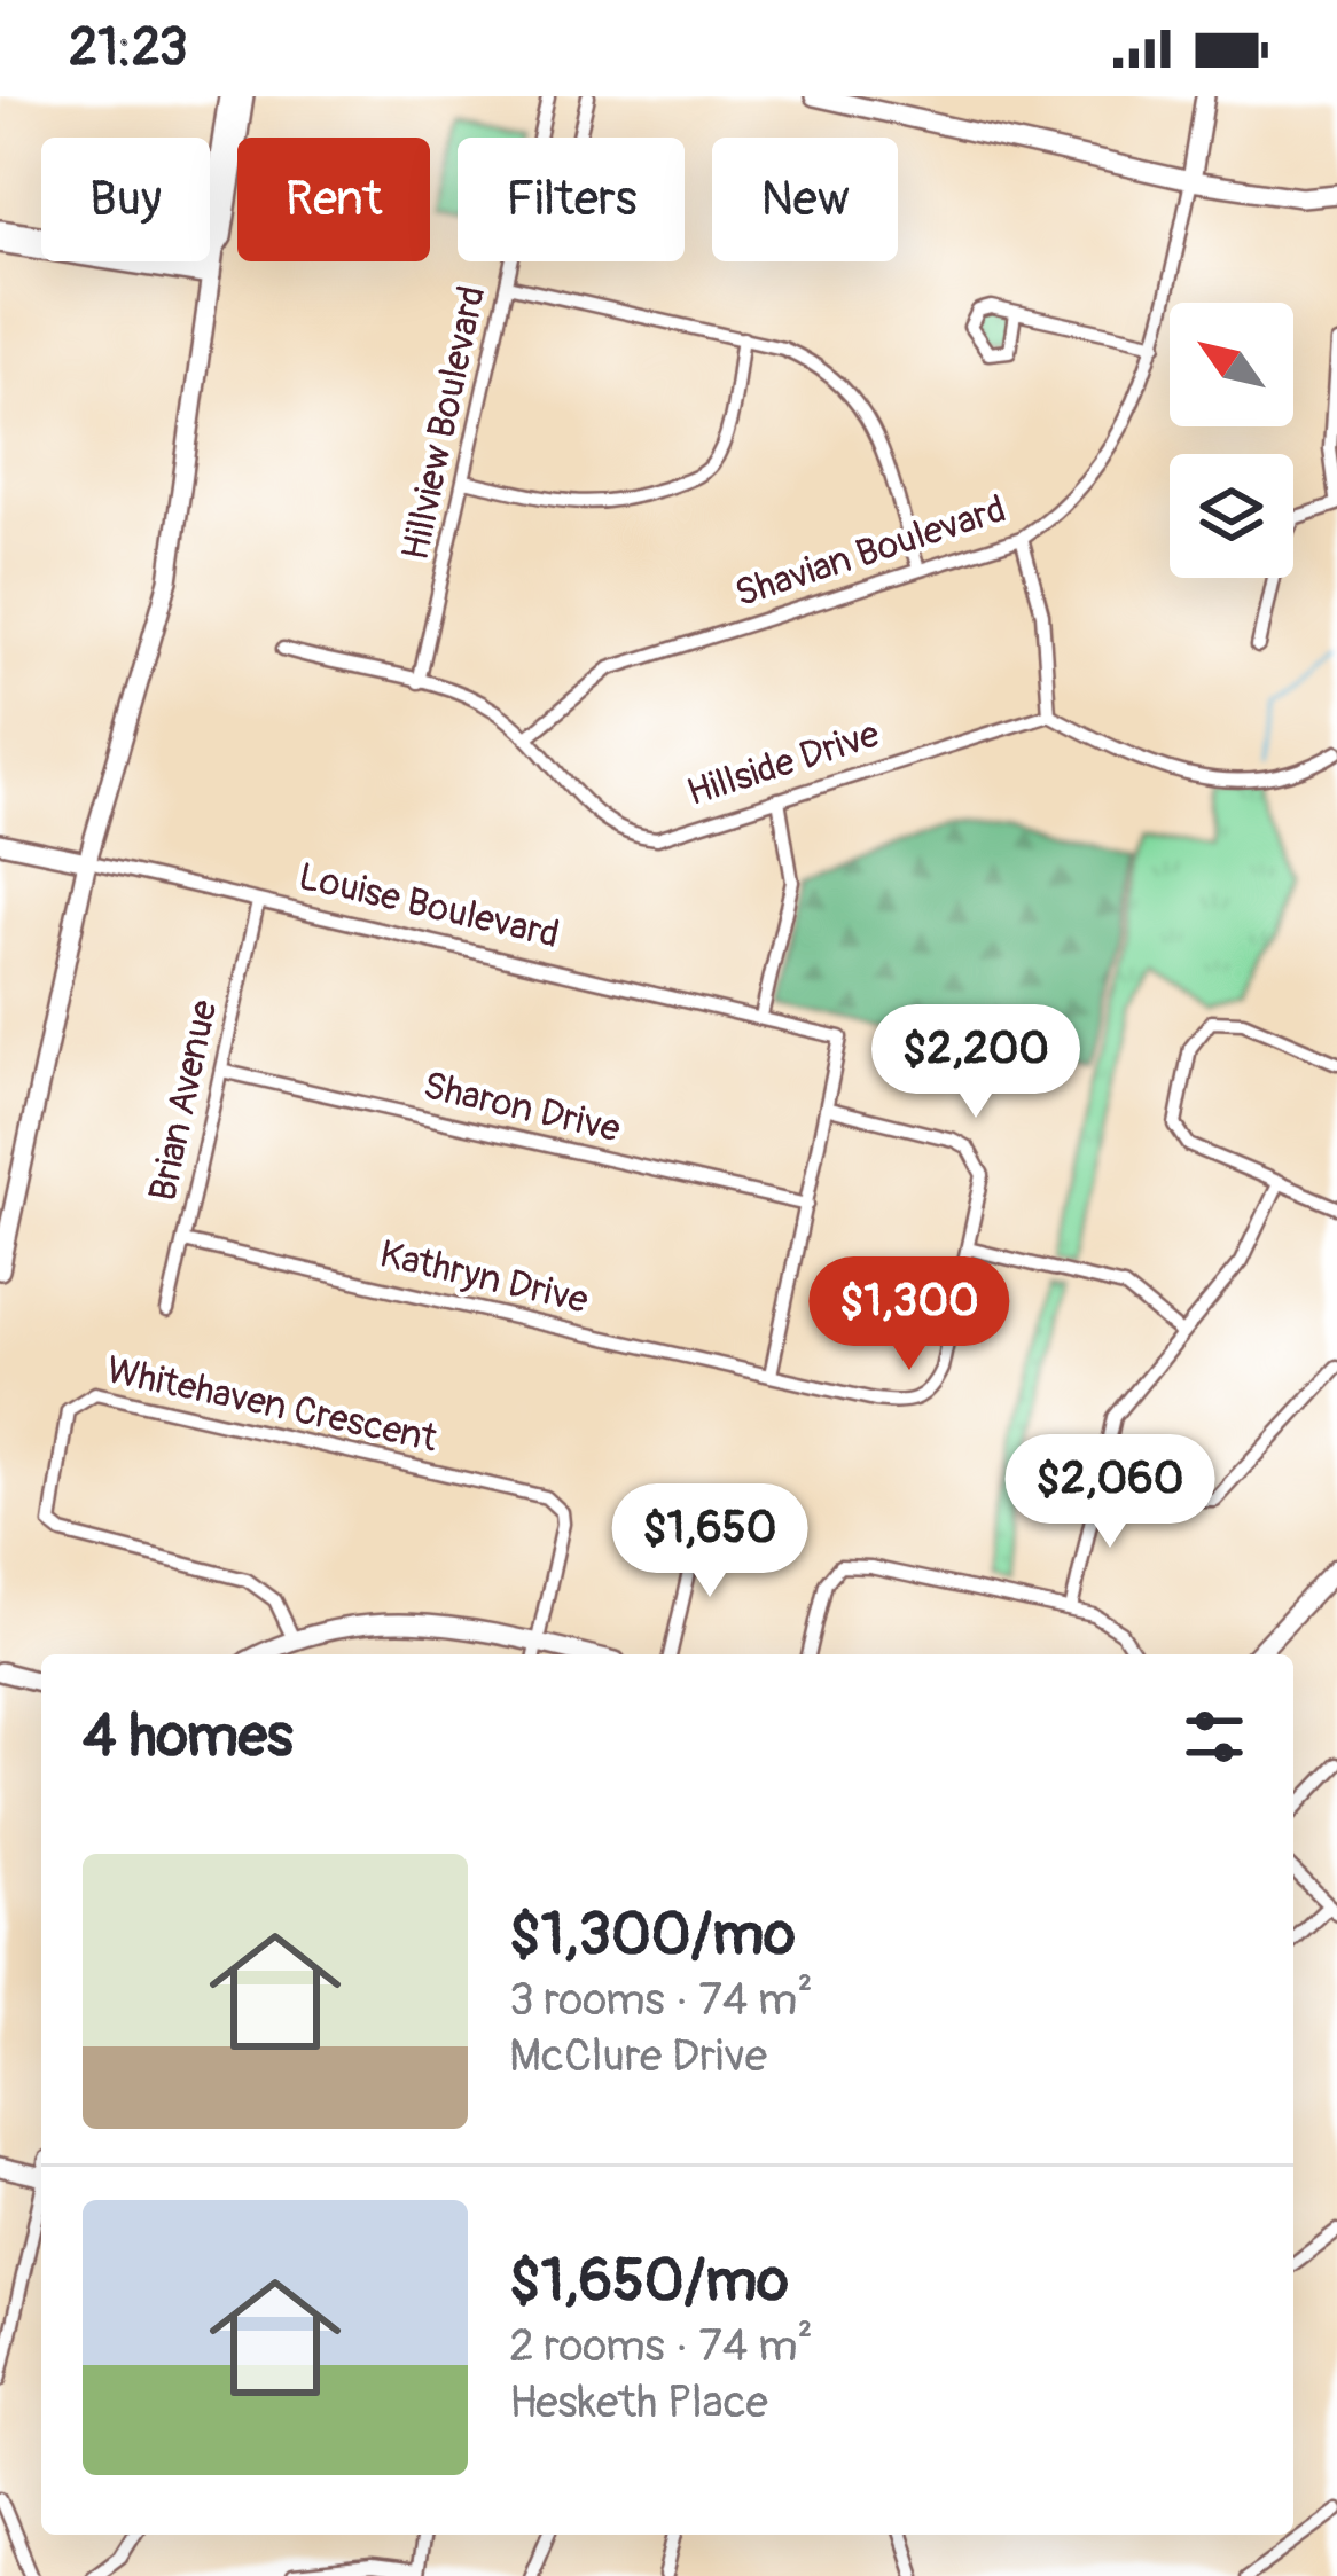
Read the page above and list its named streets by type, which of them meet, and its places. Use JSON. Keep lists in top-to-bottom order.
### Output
{
  "streets": {
    "main road": ["Louise Boulevard"],
    "street": [
      "Hillview Boulevard",
      "Shavian Boulevard",
      "Hillside Drive",
      "Brian Avenue",
      "Sharon Drive",
      "Kathryn Drive",
      "Whitehaven Crescent"
    ]
  },
  "crossings": [
    ["Hillview Boulevard", "Hillside Drive"],
    ["Shavian Boulevard", "Hillside Drive"],
    ["Louise Boulevard", "Brian Avenue"],
    ["Brian Avenue", "Sharon Drive"],
    ["Brian Avenue", "Kathryn Drive"]
  ],
  "north": "top left",
  "page": {
    "status": "21:23",
    "chip": [
      "Buy",
      "Rent",
      "Filters",
      "New"
    ],
    "price": [
      "$2,200",
      "$1,300",
      "$2,060",
      "$1,650"
    ],
    "heading": "4 homes",
    "list": [
      {
        "name": "$1,300/mo",
        "note": "3 rooms · 74 m² · McClure Drive"
      },
      {
        "name": "$1,650/mo",
        "note": "2 rooms · 74 m² · Hesketh Place"
      }
    ]
  }
}
